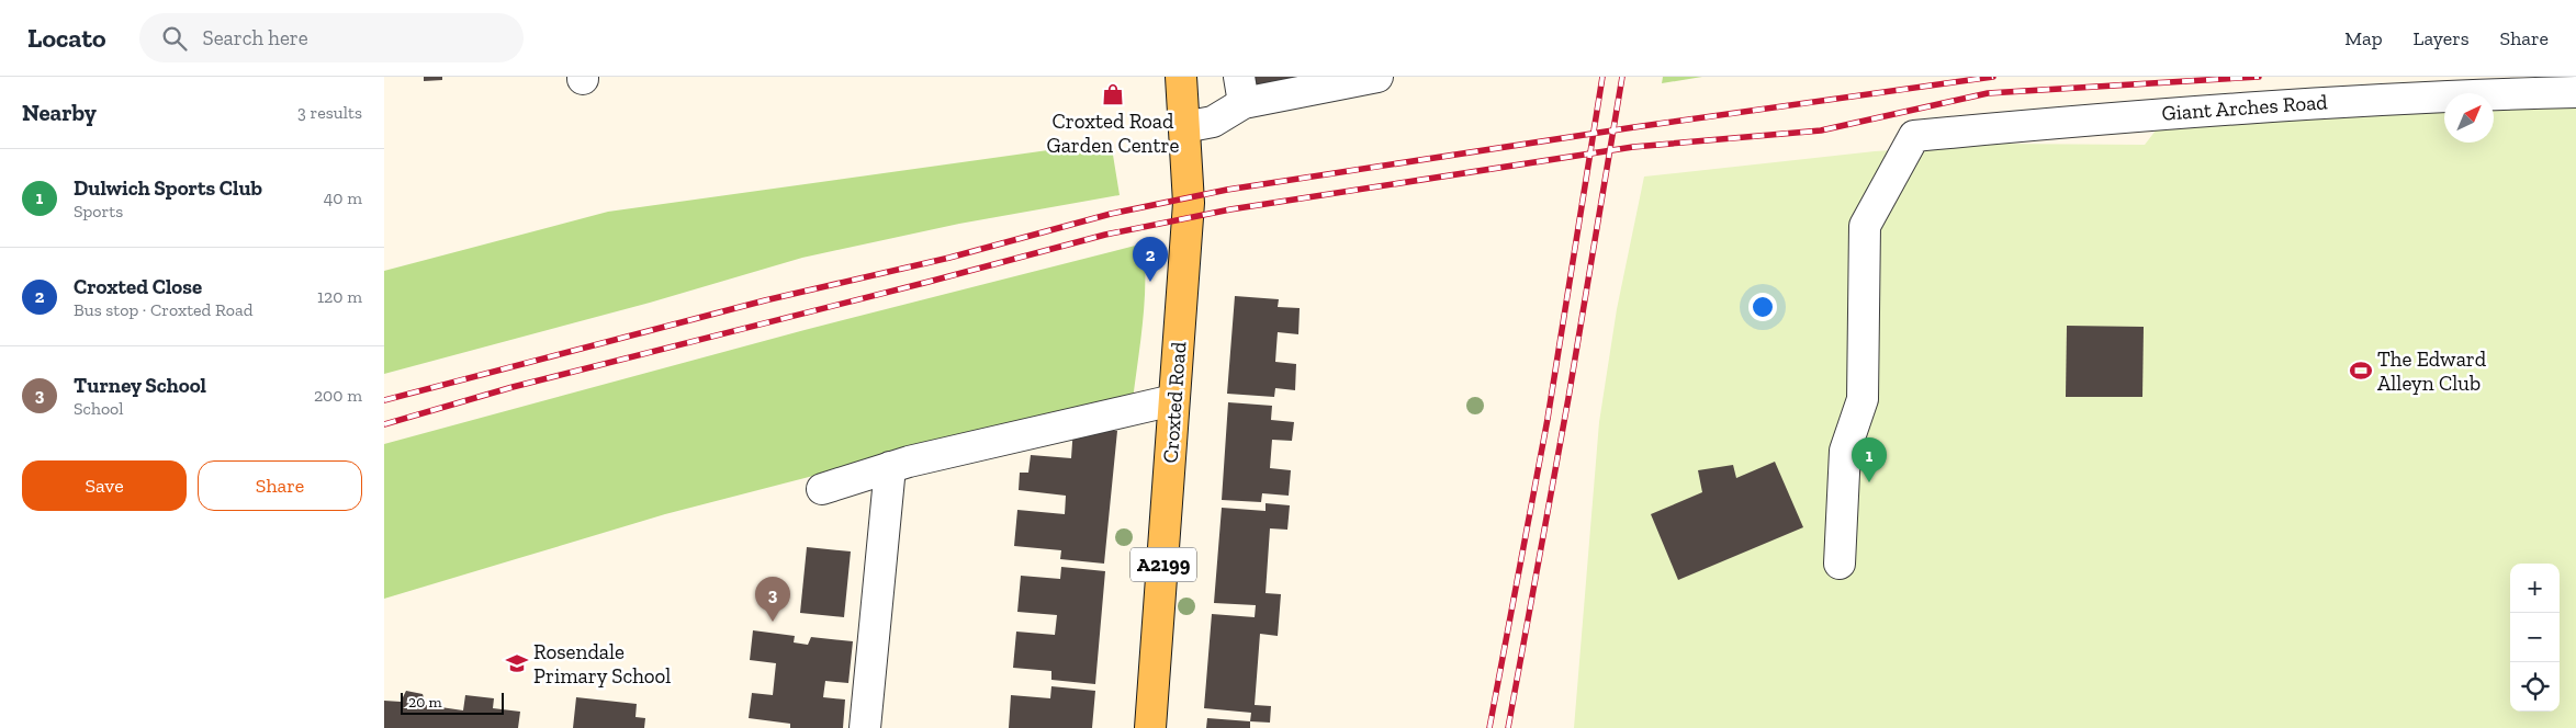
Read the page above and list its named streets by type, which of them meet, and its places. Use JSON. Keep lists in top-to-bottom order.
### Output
{
  "streets": {
    "main road": ["Croxted Road", "A2199"],
    "street": ["Giant Arches Road"]
  },
  "places": {
    "shop": ["Croxted Road Garden Centre"],
    "sports": ["The Edward Alleyn Club"],
    "school or university": ["Rosendale Primary School"]
  },
  "scale_bar": "20 m",
  "north": "top right",
  "page": {
    "header": "Locato",
    "search": "Search here",
    "nav": ["Map", "Layers", "Share"],
    "heading": ["Nearby", "3 results"],
    "list": [
      {
        "mark": "1",
        "name": "Dulwich Sports Club",
        "note": "Sports",
        "value": "40 m"
      },
      {
        "mark": "2",
        "name": "Croxted Close",
        "note": "Bus stop · Croxted Road",
        "value": "120 m"
      },
      {
        "mark": "3",
        "name": "Turney School",
        "note": "School",
        "value": "200 m"
      }
    ],
    "pins": ["2", "1", "3"],
    "buttons": ["Save", "Share"],
    "map_buttons": ["+", "−"],
    "scale": "20 m"
  }
}
